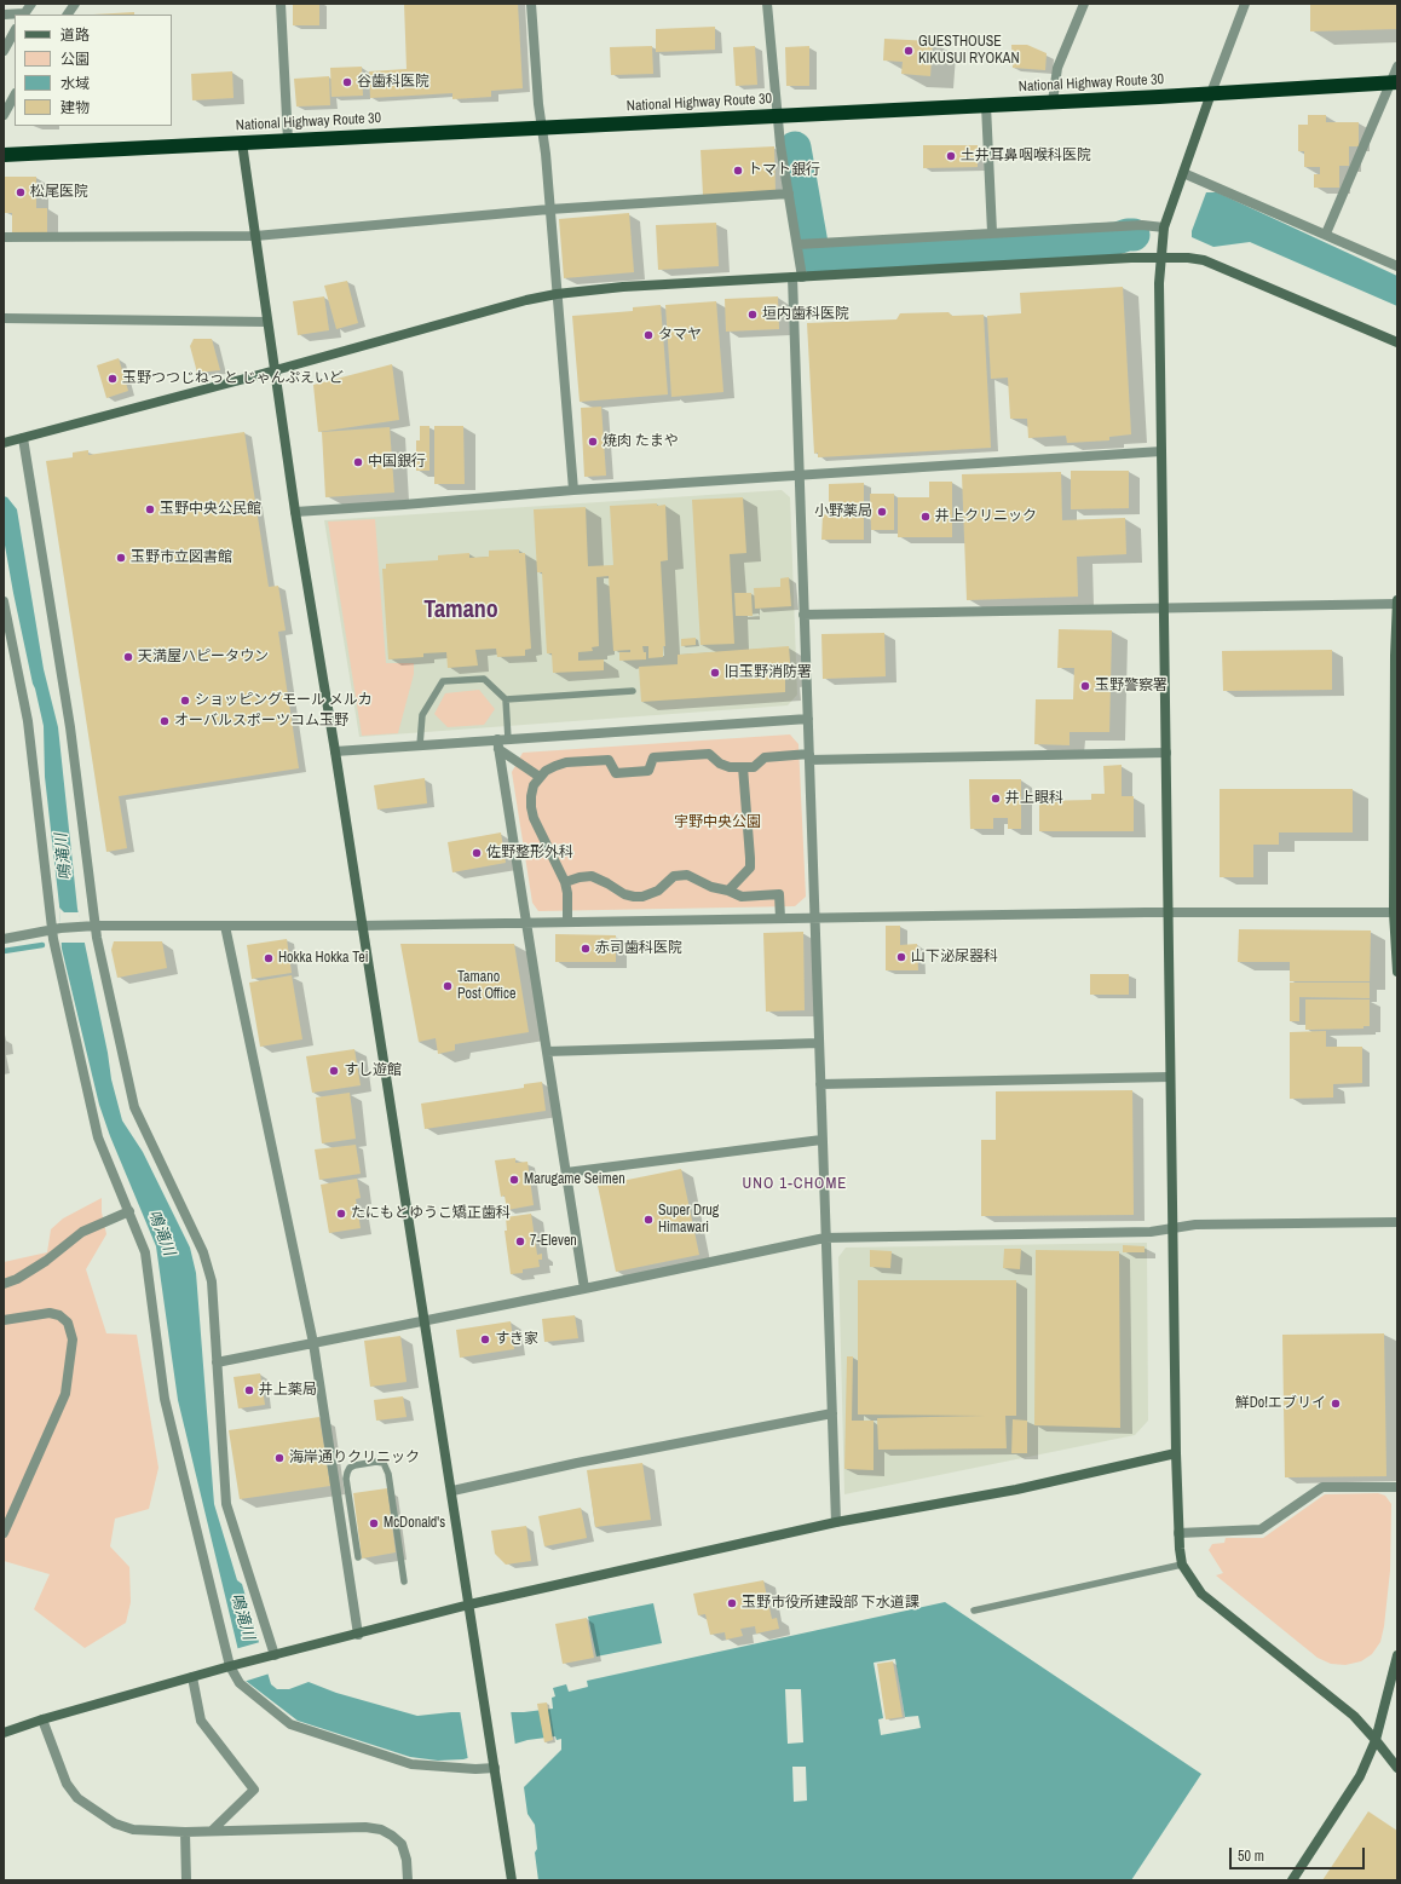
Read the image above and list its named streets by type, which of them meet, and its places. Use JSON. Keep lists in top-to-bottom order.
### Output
{
  "streets": {
    "highway": ["National Highway Route 30"]
  },
  "districts": ["Tamano", "UNO 1-CHOME"],
  "water": ["鳴滝川"],
  "parks": ["宇野中央公園"],
  "places": [
    "GUESTHOUSE KIKUSUI RYOKAN",
    "谷歯科医院",
    "土井耳鼻咽喉科医院",
    "トマト銀行",
    "松尾医院",
    "垣内歯科医院",
    "タマヤ",
    "玉野つつじねっと じゃんぷえいど",
    "焼肉 たまや",
    "中国銀行",
    "玉野中央公民館",
    "小野薬局",
    "井上クリニック",
    "玉野市立図書館",
    "天満屋ハピータウン",
    "旧玉野消防署",
    "玉野警察署",
    "ショッピングモール メルカ",
    "オーバルスポーツコム玉野",
    "井上眼科",
    "佐野整形外科",
    "赤司歯科医院",
    "山下泌尿器科",
    "Hokka Hokka Tei",
    "Tamano Post Office",
    "すし遊館",
    "Marugame Seimen",
    "たにもとゆうこ矯正歯科",
    "Super Drug Himawari",
    "7-Eleven",
    "すき家",
    "井上薬局",
    "鮮Do!エブリイ",
    "海岸通りクリニック",
    "McDonald's",
    "玉野市役所建設部 下水道課"
  ],
  "legend": [
    "道路",
    "公園",
    "水域",
    "建物"
  ],
  "scale_bar": "50 m"
}
